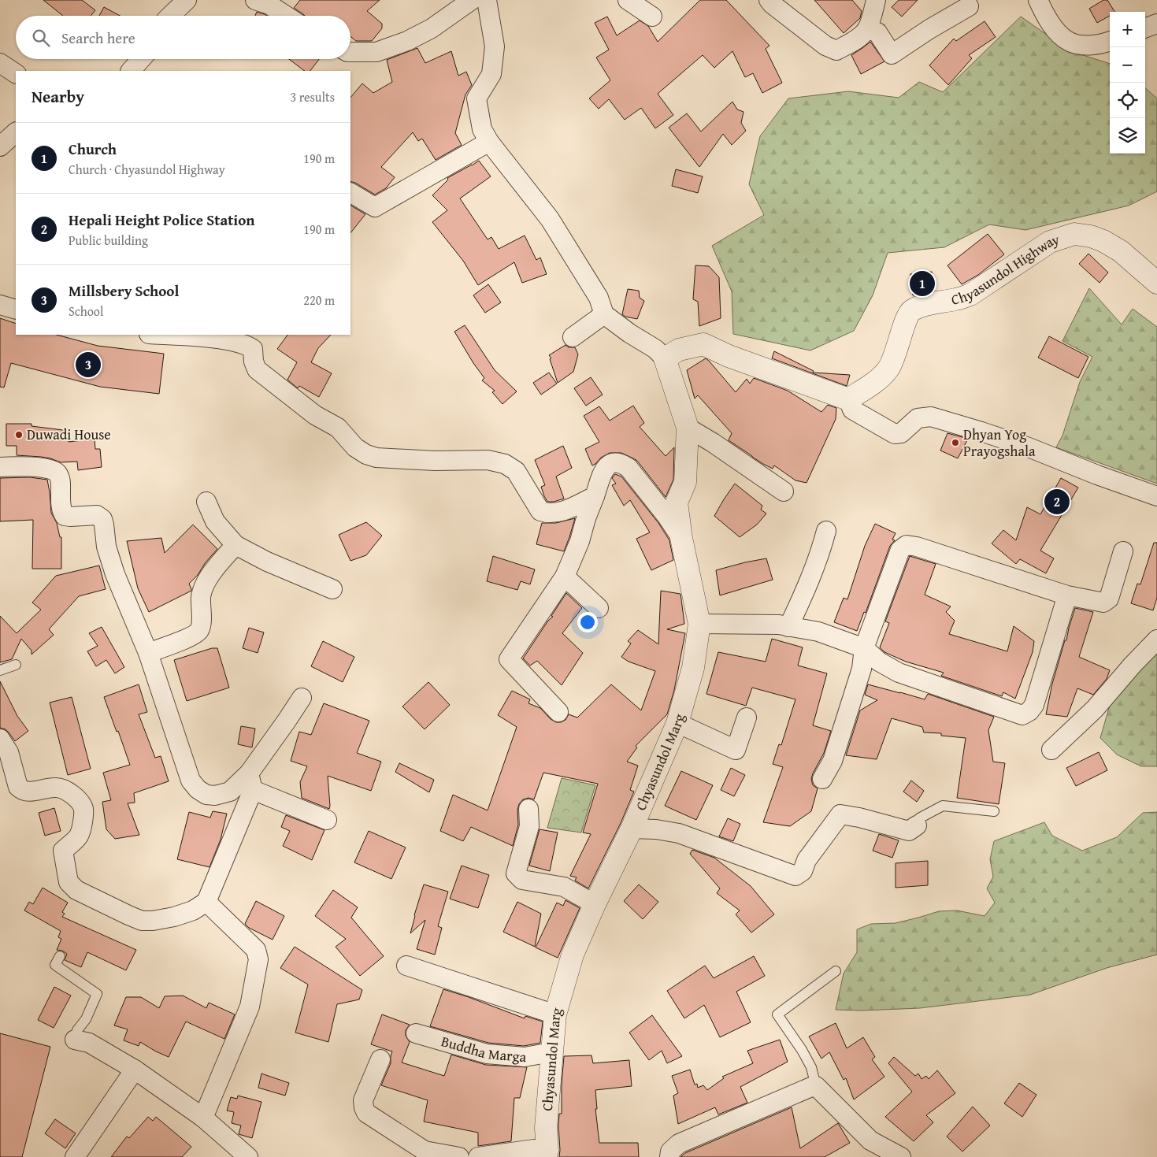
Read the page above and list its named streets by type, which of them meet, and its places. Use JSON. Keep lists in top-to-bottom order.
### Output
{
  "streets": {
    "street": ["Chyasundol Highway", "Chyasundol Marg", "Buddha Marga"]
  },
  "crossings": [
    ["Chyasundol Marg", "Buddha Marga"]
  ],
  "places": ["Duwadi House", "Dhyan Yog Prayogshala"],
  "page": {
    "map_buttons": ["+", "−"],
    "search": "Search here",
    "heading": ["Nearby", "3 results"],
    "list": [
      {
        "mark": "1",
        "name": "Church",
        "note": "Church · Chyasundol Highway",
        "value": "190 m"
      },
      {
        "mark": "2",
        "name": "Hepali Height Police Station",
        "note": "Public building",
        "value": "190 m"
      },
      {
        "mark": "3",
        "name": "Millsbery School",
        "note": "School",
        "value": "220 m"
      }
    ],
    "pins": ["1", "3", "2"]
  }
}
